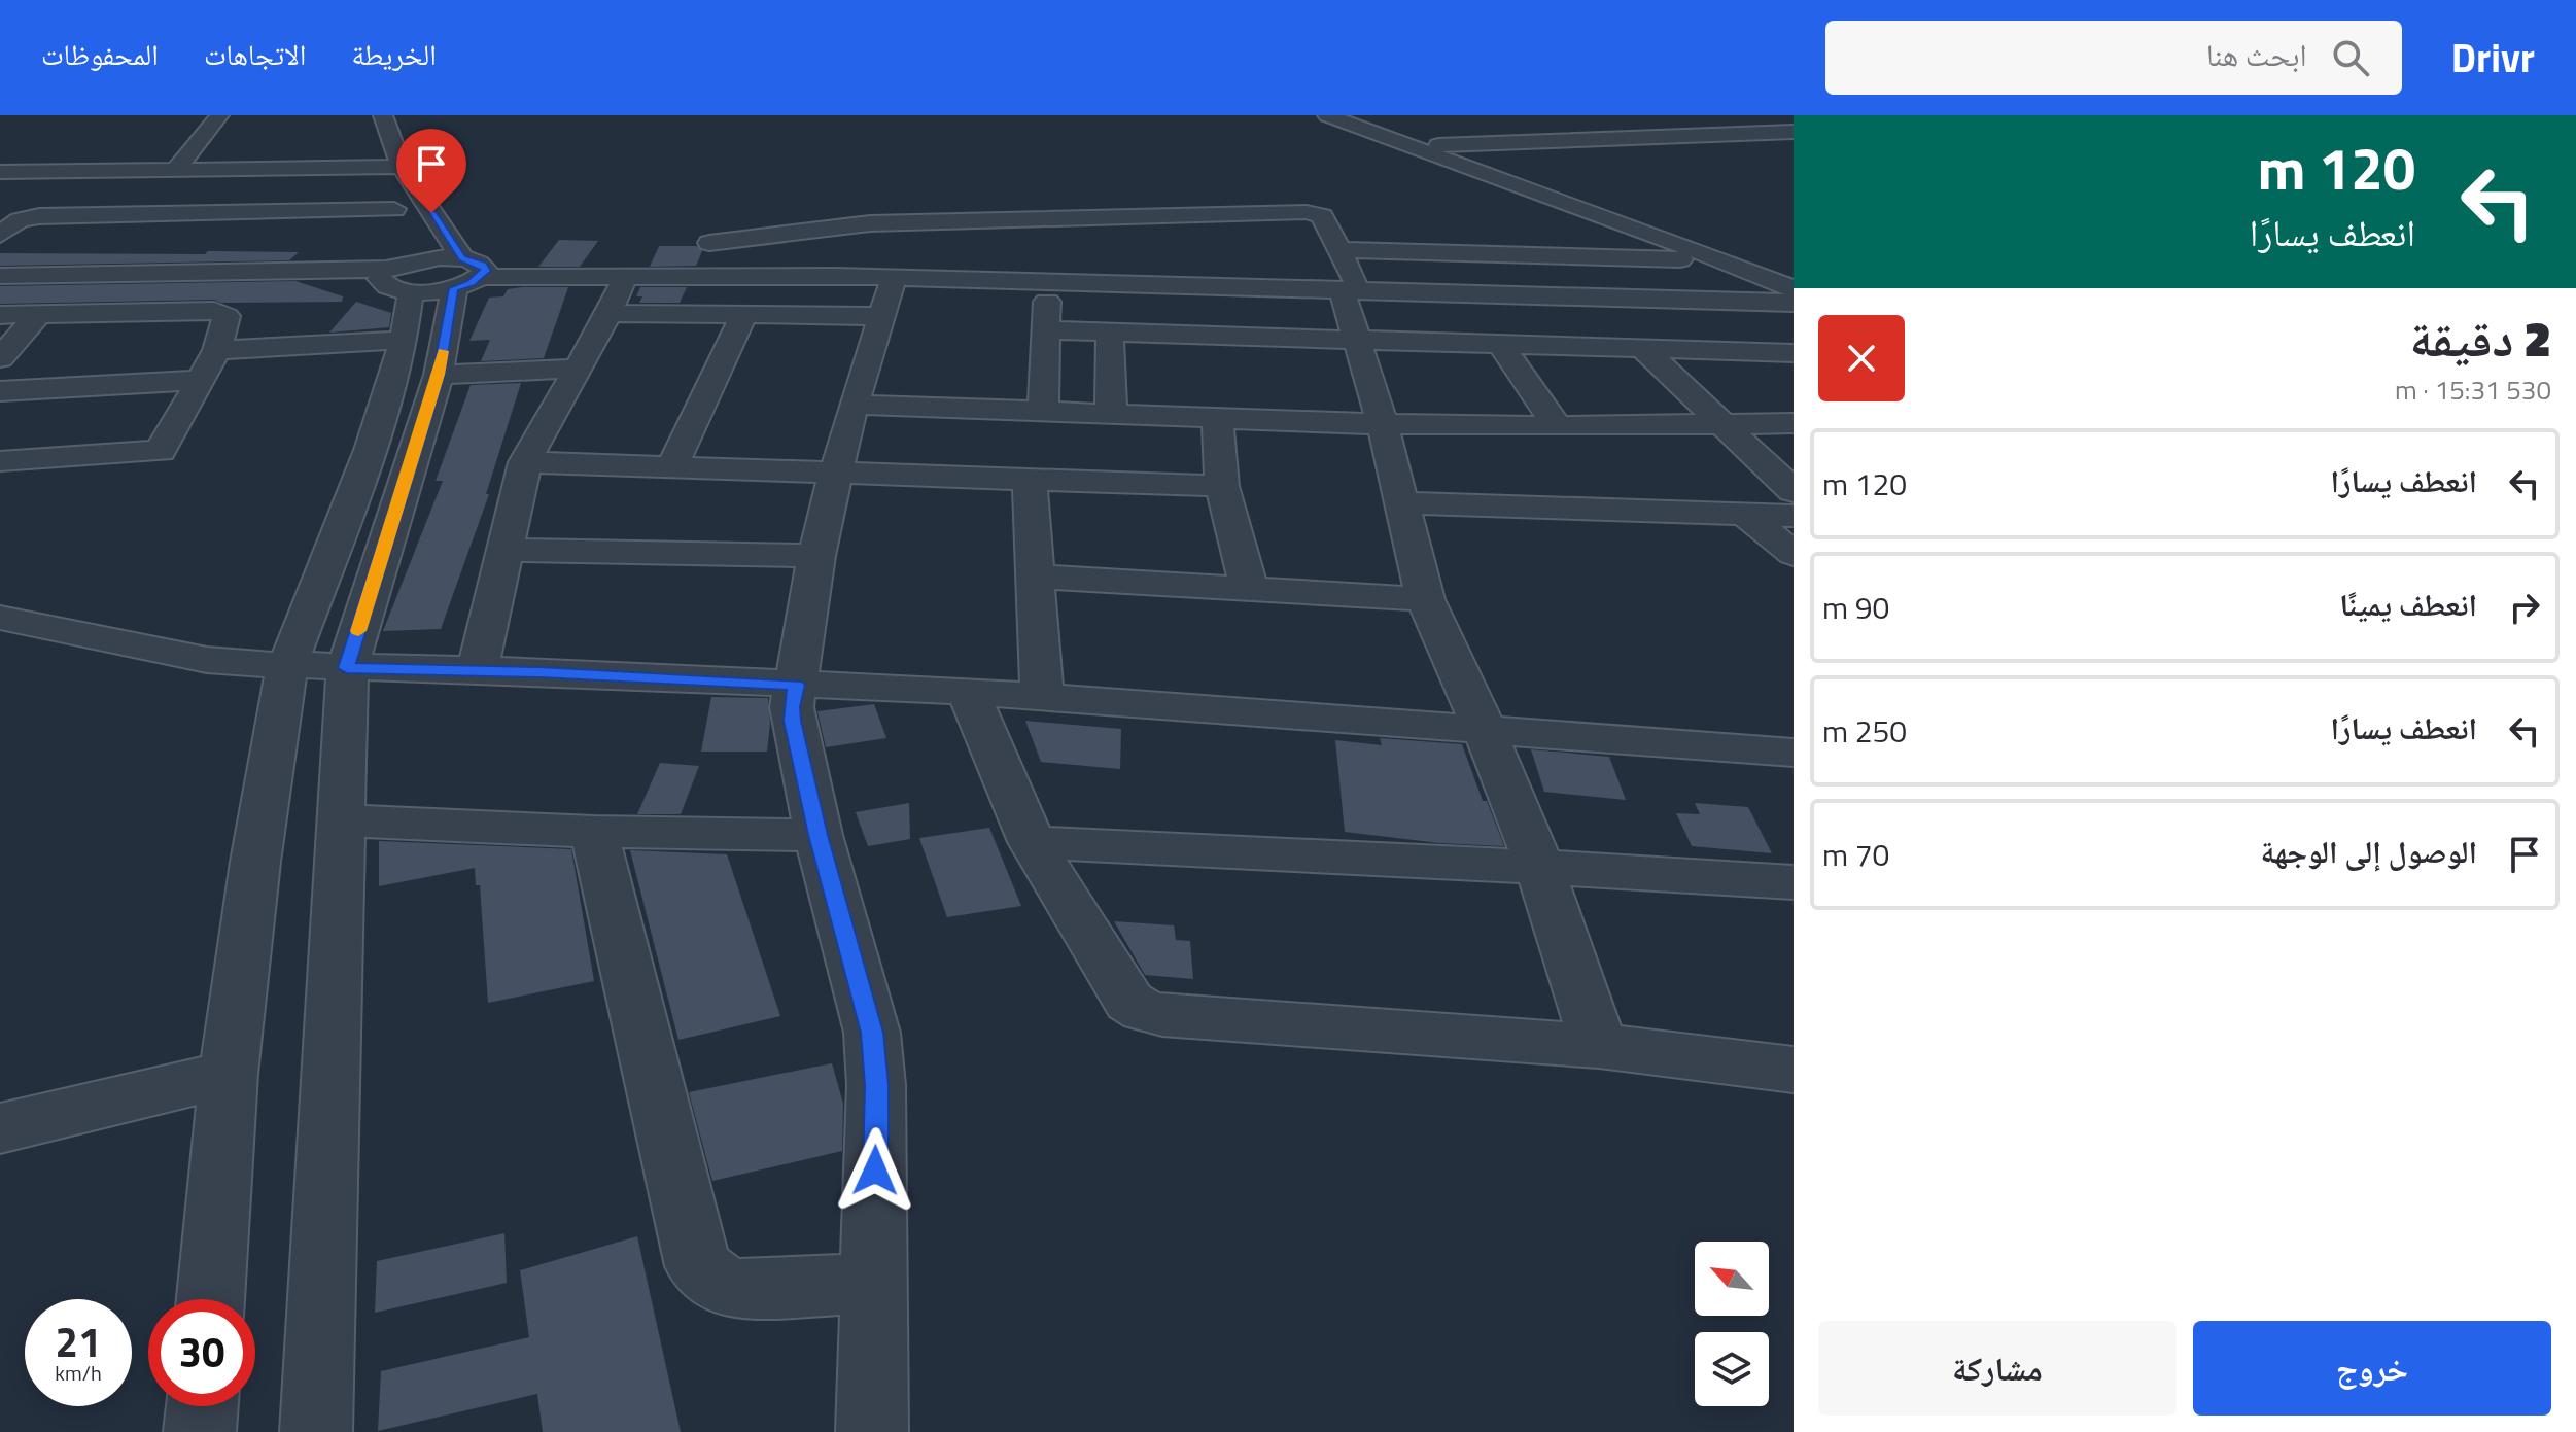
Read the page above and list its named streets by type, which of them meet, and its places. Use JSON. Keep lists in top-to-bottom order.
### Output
{
  "north": "top left",
  "page": {
    "header": "Drivr",
    "search": "ابحث هنا",
    "nav": ["الخريطة", "الاتجاهات", "المحفوظات"],
    "turn": ["120 m", "انعطف يسارًا"],
    "heading": ["2 دقيقة", "530 m · 15:31"],
    "list": [
      {
        "name": "انعطف يسارًا",
        "value": "120 m"
      },
      {
        "name": "انعطف يمينًا",
        "value": "90 m"
      },
      {
        "name": "انعطف يسارًا",
        "value": "250 m"
      },
      {
        "name": "الوصول إلى الوجهة",
        "value": "70 m"
      }
    ],
    "speed": "21 km/h",
    "limit": "30",
    "buttons": ["خروج", "مشاركة"]
  }
}
